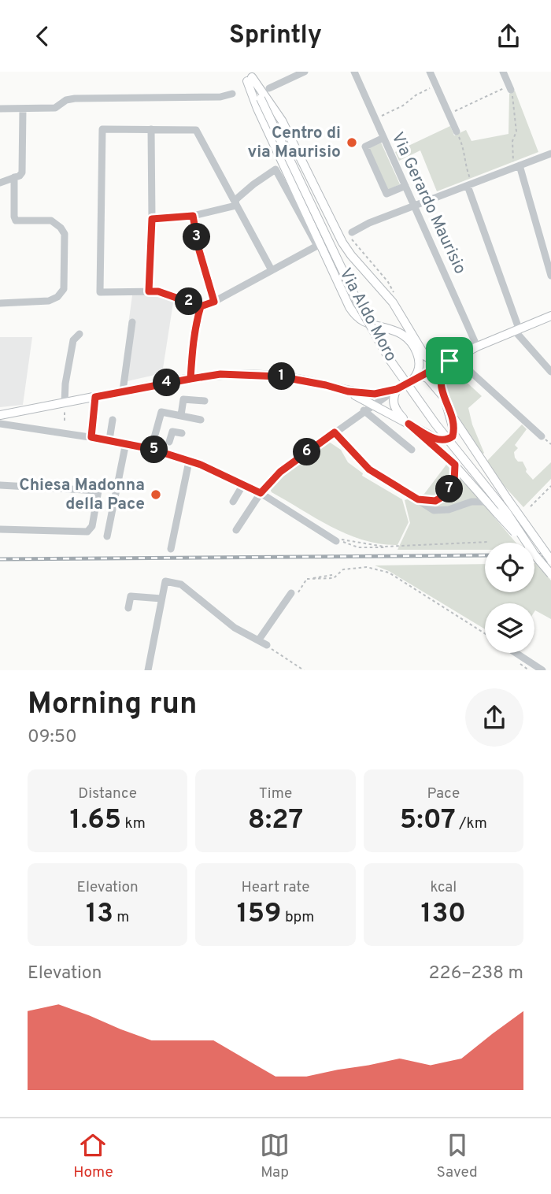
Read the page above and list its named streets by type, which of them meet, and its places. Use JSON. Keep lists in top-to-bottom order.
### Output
{
  "streets": {
    "main road": ["Via Aldo Moro"],
    "street": ["Via Gerardo Maurisio"]
  },
  "places": ["Centro di via Maurisio", "Chiesa Madonna della Pace"],
  "page": {
    "header": "Sprintly",
    "pins": [
      "3",
      "2",
      "1",
      "4",
      "5",
      "6",
      "7"
    ],
    "heading": ["Morning run", "09:50"],
    "stats": [
      ["Distance", "1.65 km"],
      ["Time", "8:27"],
      ["Pace", "5:07 /km"],
      ["Elevation", "13 m"],
      ["Heart rate", "159 bpm"],
      ["kcal", "130"]
    ],
    "chart": ["Elevation", "226–238 m"],
    "tabs": ["Home", "Map", "Saved"]
  }
}
